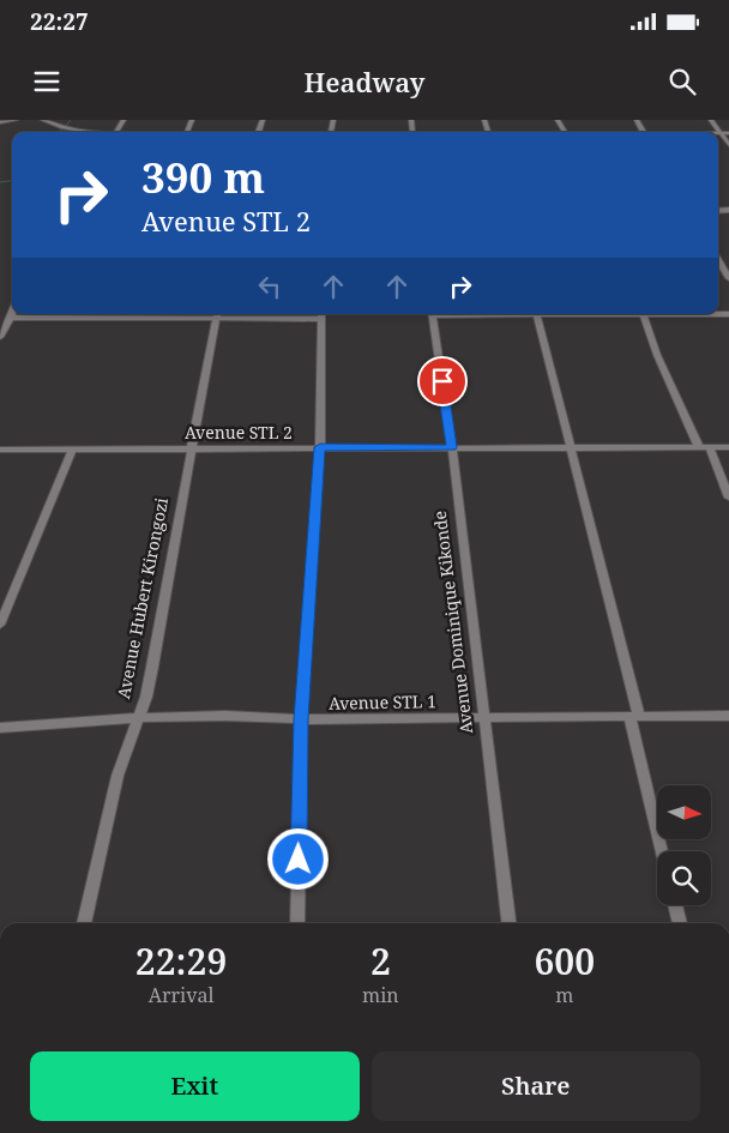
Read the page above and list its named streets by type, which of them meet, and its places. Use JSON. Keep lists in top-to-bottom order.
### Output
{
  "streets": {
    "street": [
      "Avenue STL 2",
      "Avenue Hubert Kirongozi",
      "Avenue Dominique Kikonde",
      "Avenue STL 1"
    ]
  },
  "crossings": [
    ["Avenue STL 2", "Avenue Hubert Kirongozi"],
    ["Avenue STL 2", "Avenue Dominique Kikonde"],
    ["Avenue Hubert Kirongozi", "Avenue STL 1"],
    ["Avenue Dominique Kikonde", "Avenue STL 1"]
  ],
  "north": "right",
  "page": {
    "status": "22:27",
    "header": "Headway",
    "turn": ["390 m", "Avenue STL 2"],
    "eta": [
      "22:29",
      "Arrival",
      "2",
      "min",
      "600",
      "m"
    ],
    "buttons": ["Exit", "Share"]
  }
}
